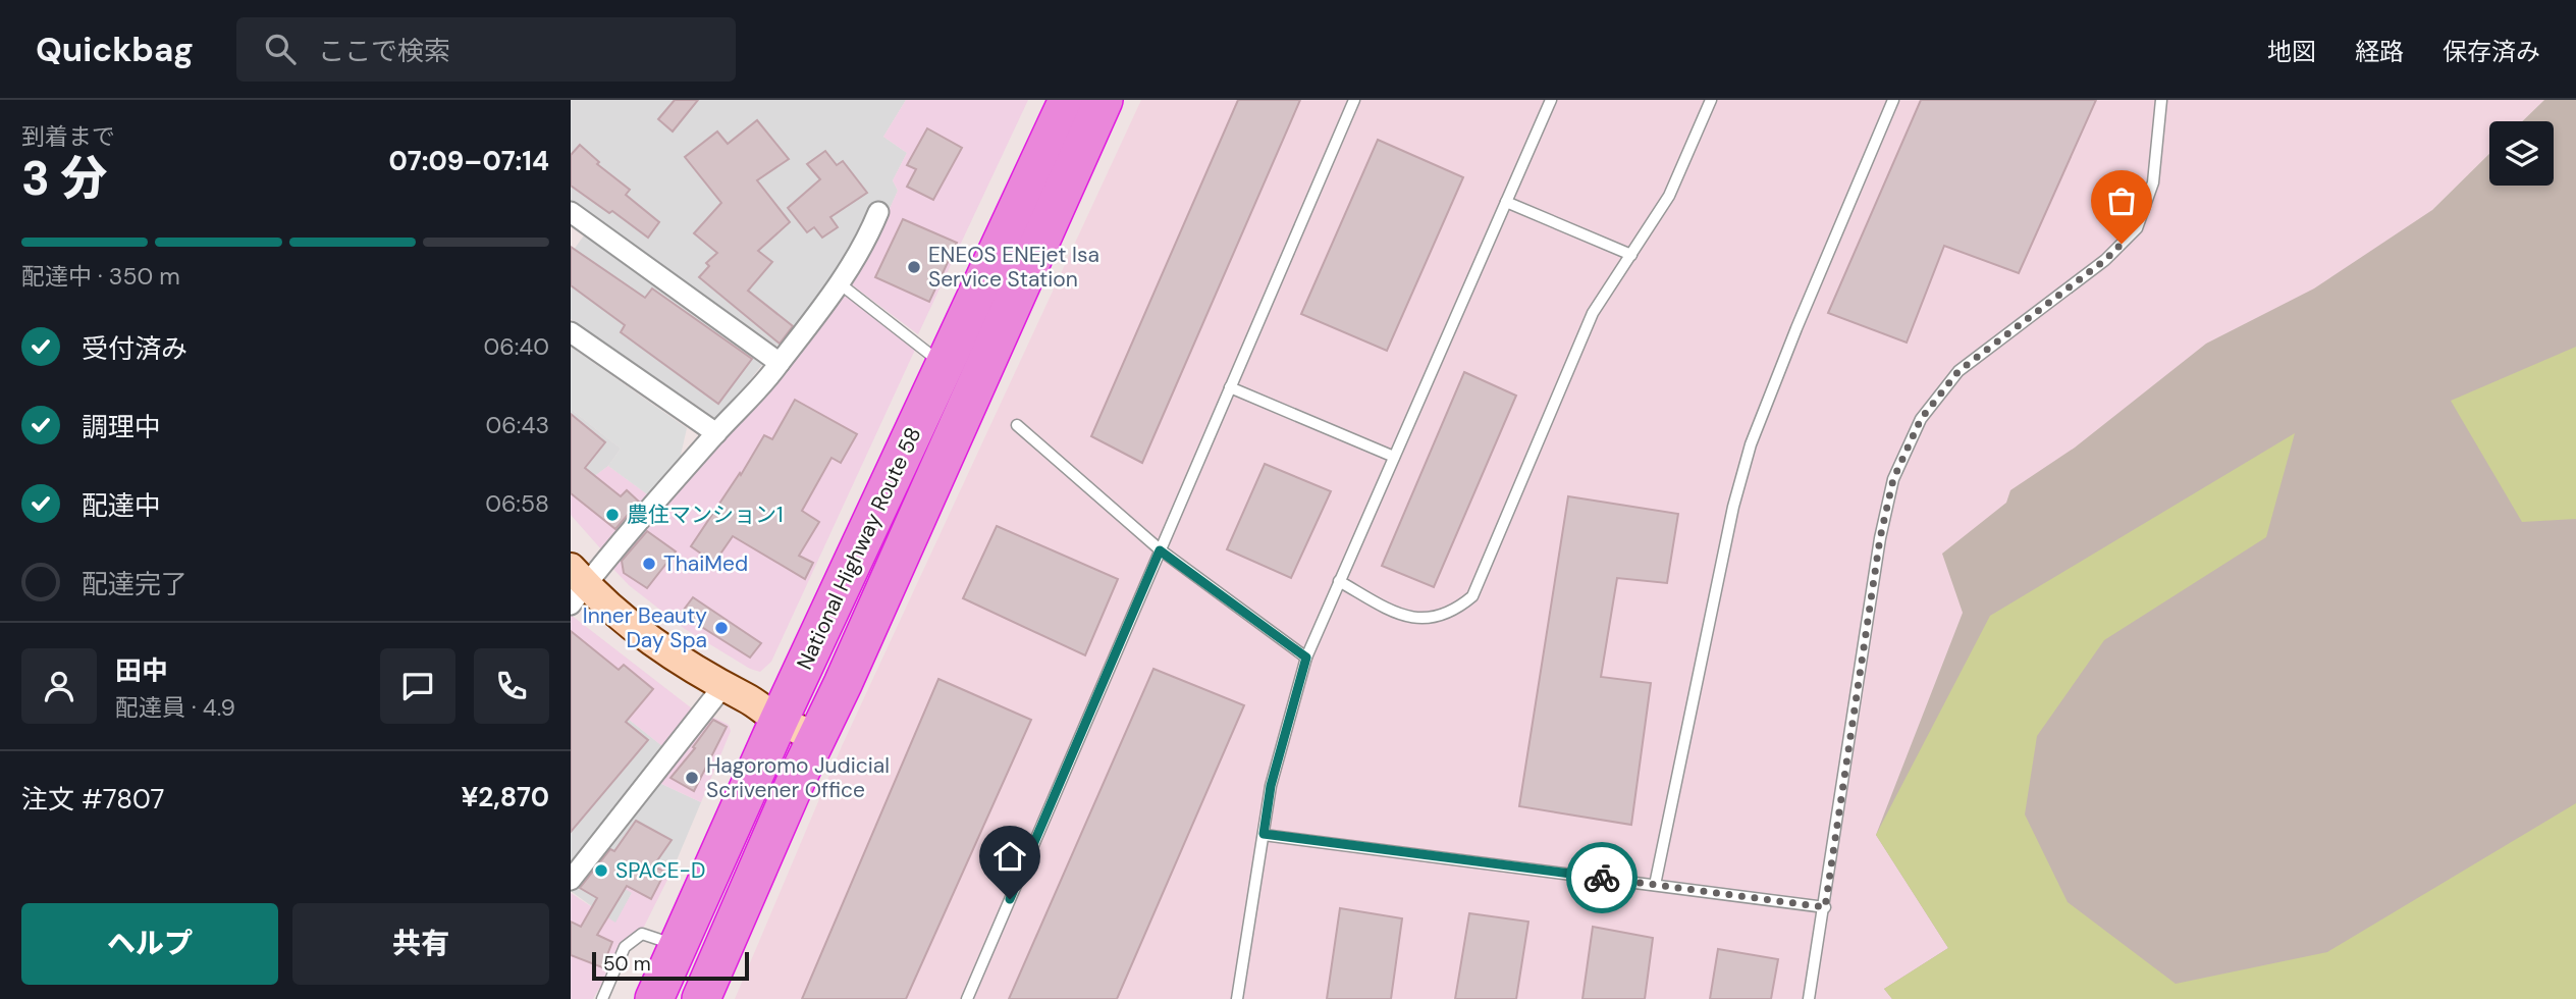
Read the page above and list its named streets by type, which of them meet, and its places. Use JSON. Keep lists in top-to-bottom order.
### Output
{
  "streets": {
    "highway": ["National Highway Route 58"]
  },
  "places": [
    "ENEOS ENEjet Isa Service Station",
    "農住マンション1",
    "ThaiMed",
    "Inner Beauty Day Spa",
    "Hagoromo Judicial Scrivener Office",
    "SPACE-D"
  ],
  "scale_bar": "50 m",
  "page": {
    "header": "Quickbag",
    "search": "ここで検索",
    "nav": ["地図", "経路", "保存済み"],
    "heading": ["3 分", "到着まで", "07:09–07:14"],
    "panel": [
      "田中",
      "配達員 · 4.9",
      "注文 #7807",
      "¥2,870"
    ],
    "bar": "配達中 · 350 m",
    "list": [
      ["受付済み", "06:40"],
      ["調理中", "06:43"],
      ["配達中", "06:58"],
      "配達完了"
    ],
    "buttons": ["ヘルプ", "共有"],
    "scale": "50 m"
  }
}
